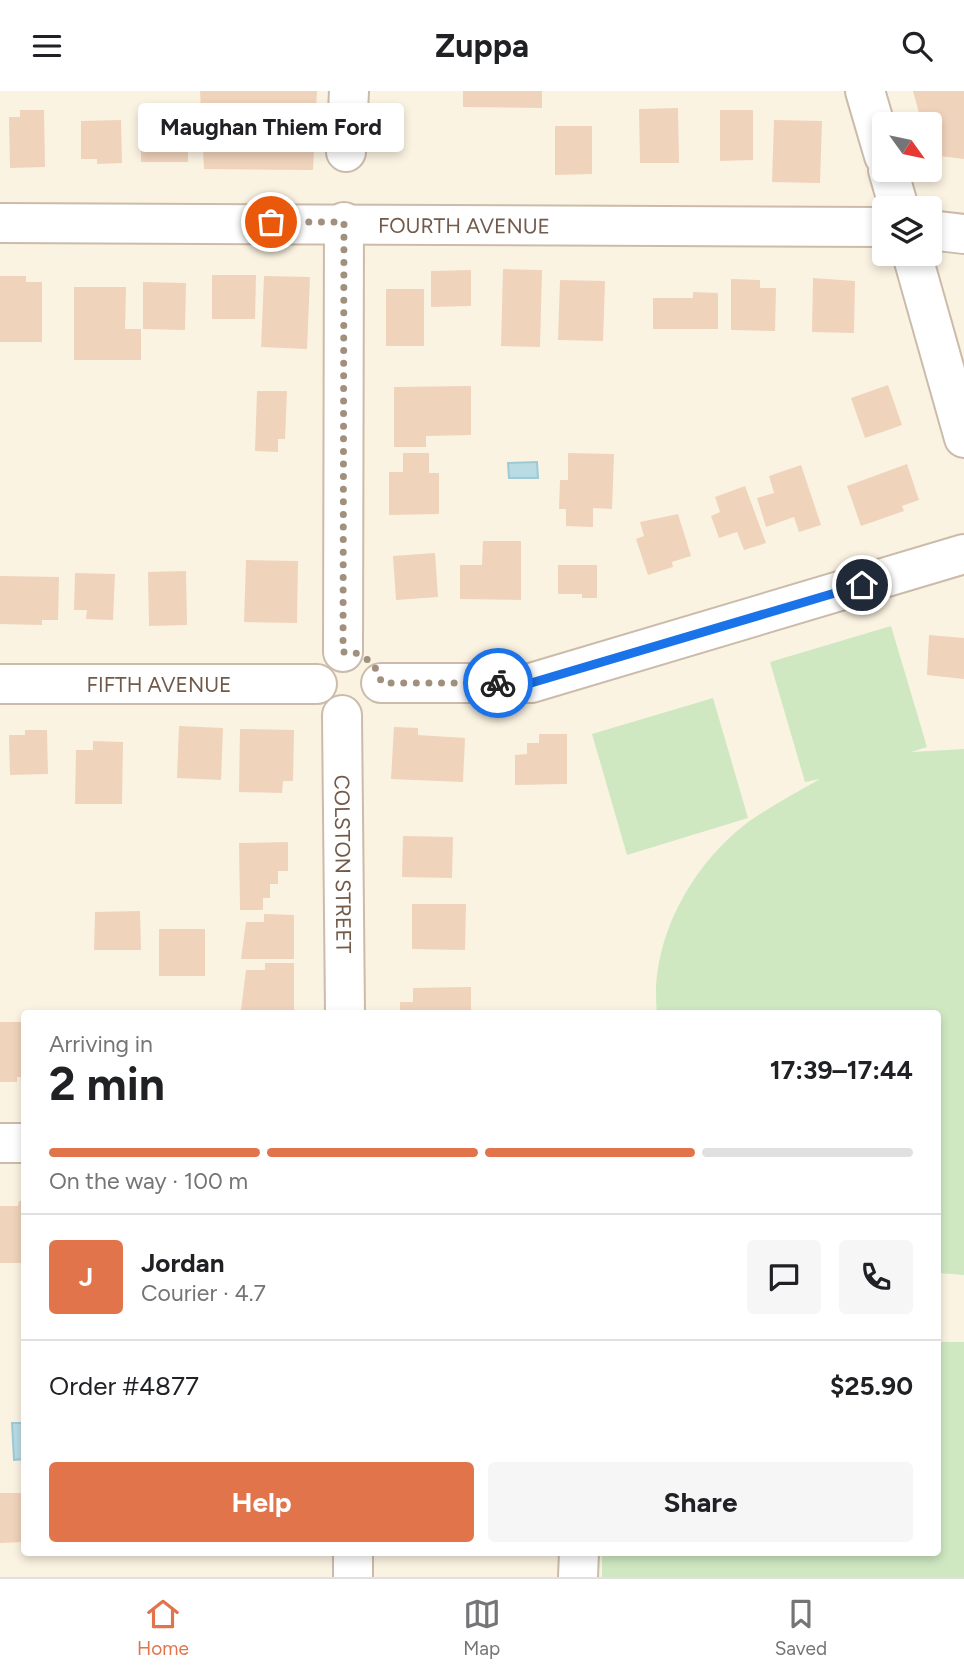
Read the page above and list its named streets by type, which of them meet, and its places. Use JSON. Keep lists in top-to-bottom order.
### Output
{
  "streets": {
    "street": ["FOURTH AVENUE", "FIFTH AVENUE", "COLSTON STREET"]
  },
  "crossings": [
    ["FIFTH AVENUE", "COLSTON STREET"]
  ],
  "places": ["Maughan Thiem Ford"],
  "north": "bottom right",
  "page": {
    "header": "Zuppa",
    "bubble": "Maughan Thiem Ford",
    "heading": ["2 min", "Arriving in", "17:39–17:44"],
    "panel": [
      "Jordan",
      "Courier · 4.7",
      "Order #4877",
      "$25.90"
    ],
    "bar": "On the way · 100 m",
    "round": "J",
    "buttons": ["Help", "Share"],
    "tabs": ["Home", "Map", "Saved"]
  }
}
